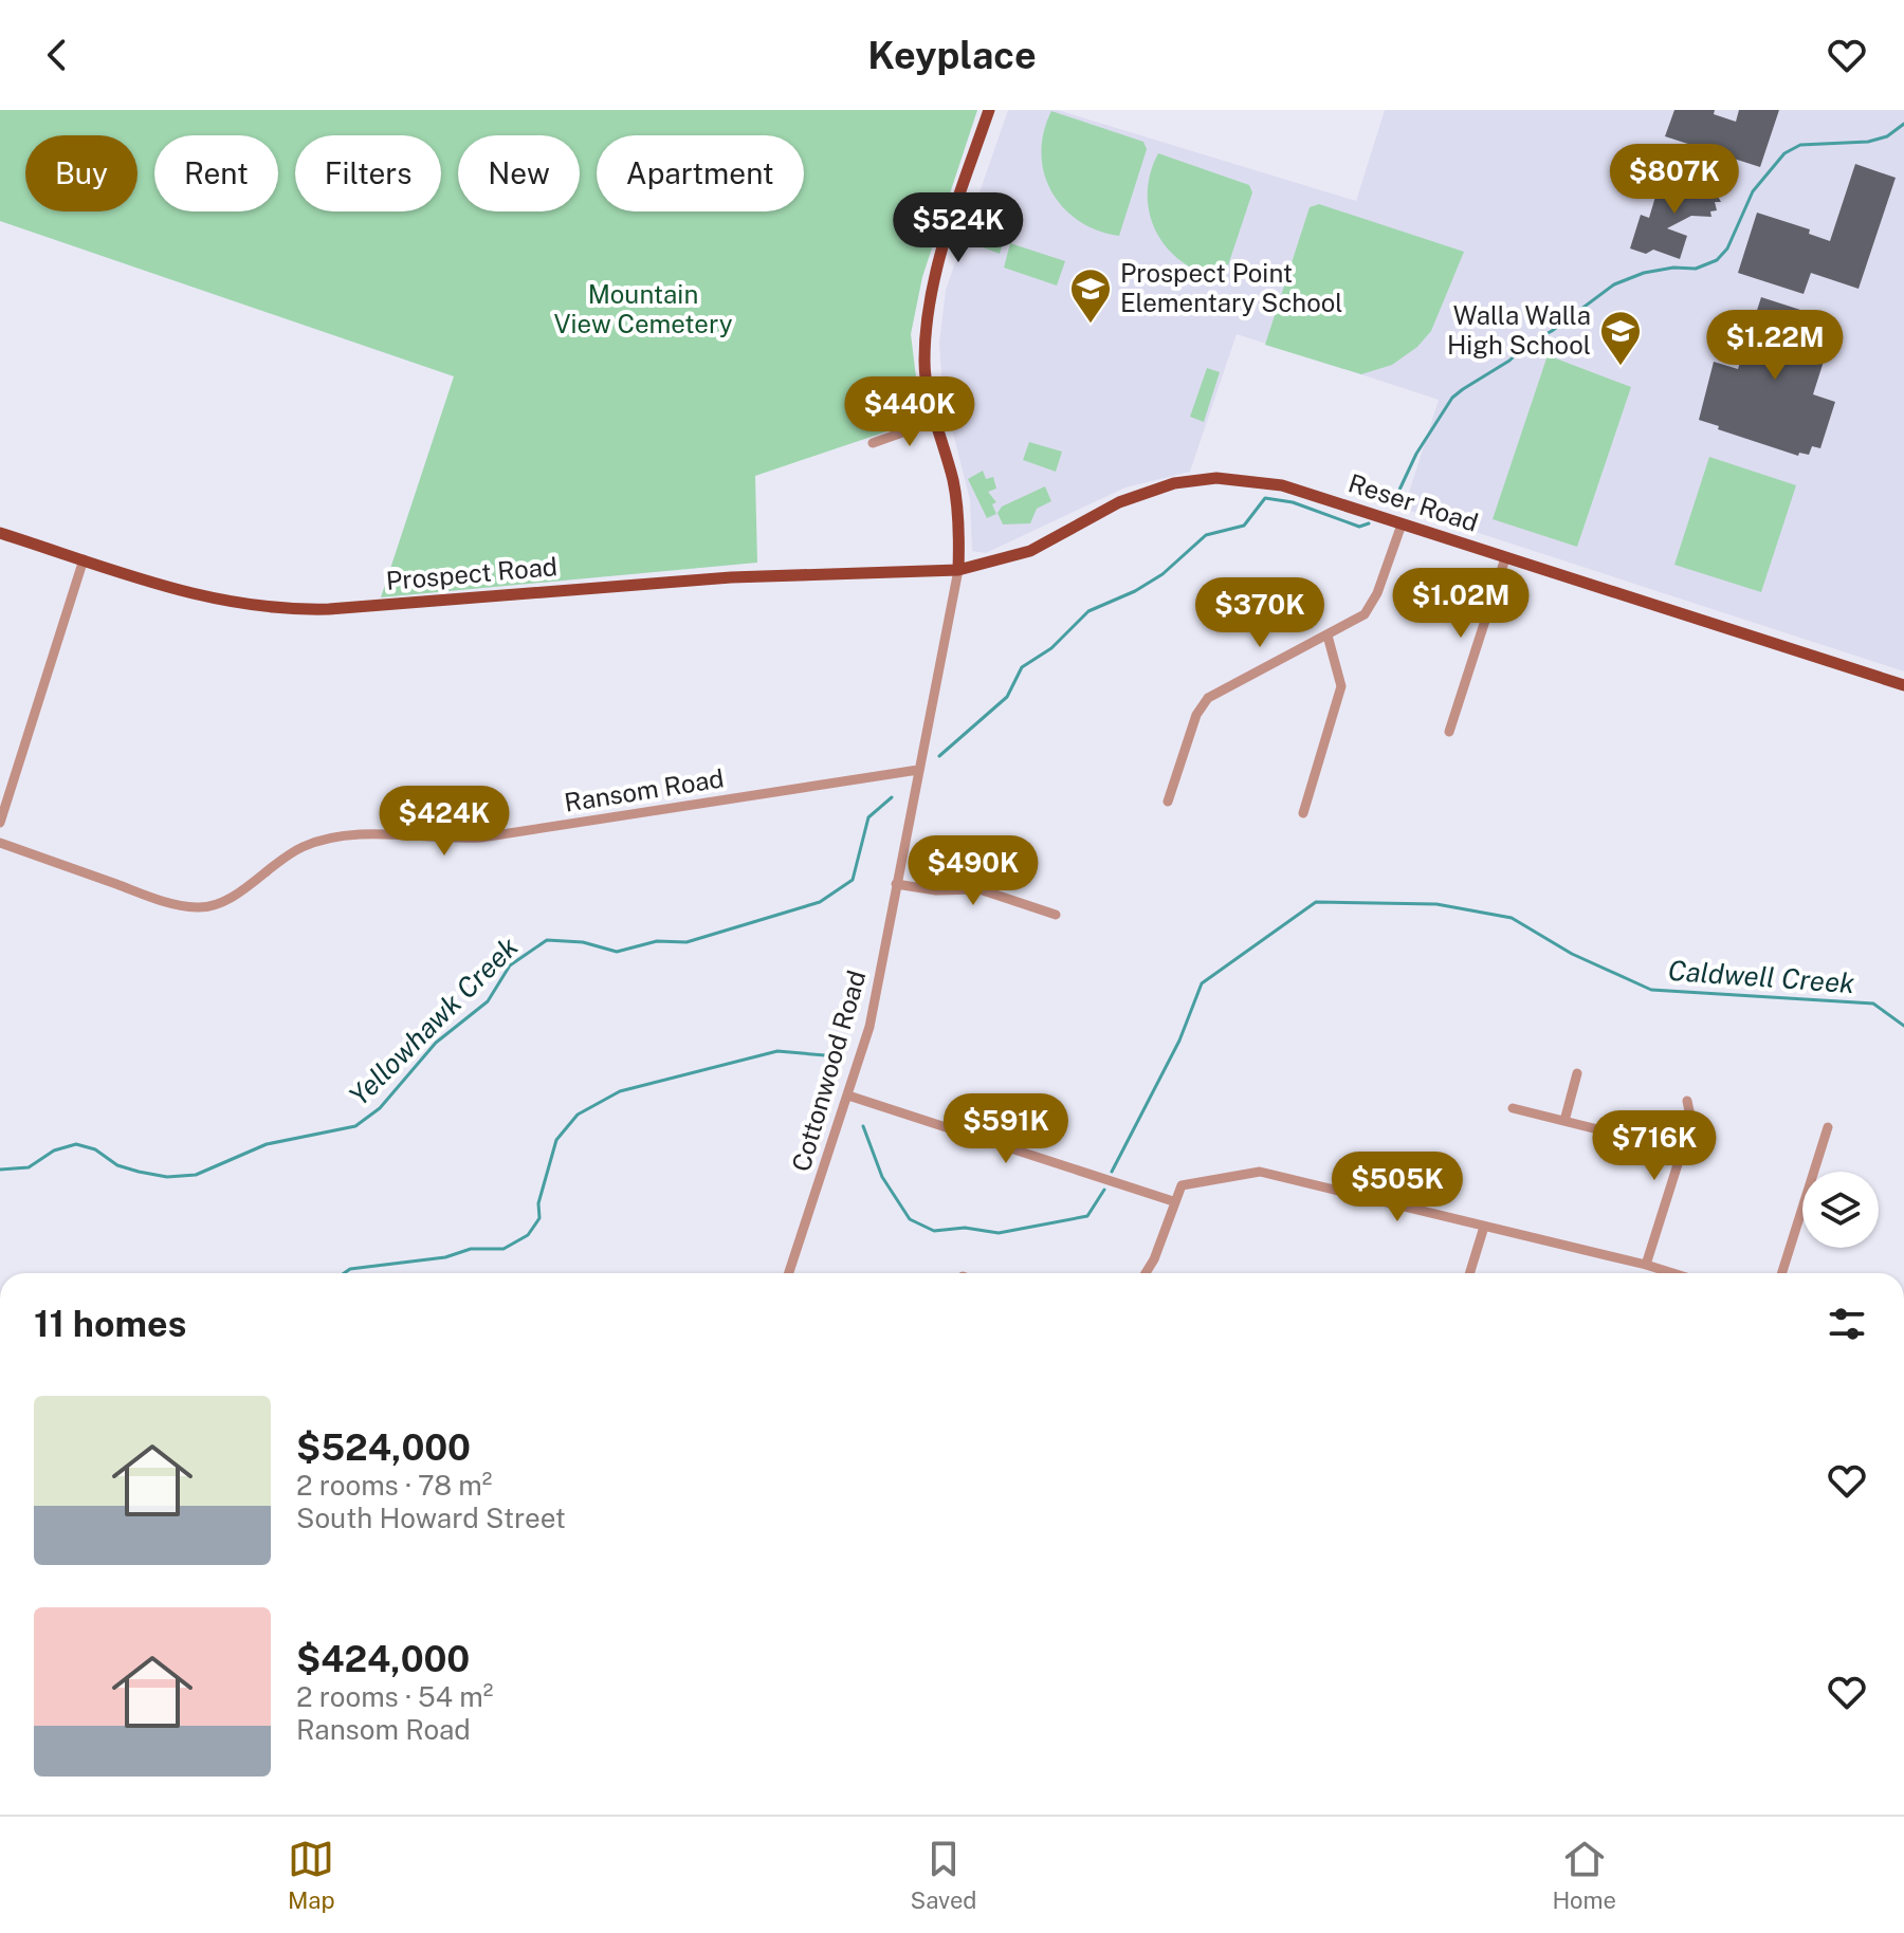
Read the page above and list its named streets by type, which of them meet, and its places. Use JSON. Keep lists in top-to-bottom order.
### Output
{
  "streets": {
    "main road": ["Reser Road", "Prospect Road"],
    "street": ["Ransom Road", "Cottonwood Road"]
  },
  "crossings": [
    ["Reser Road", "Prospect Road"],
    ["Reser Road", "Cottonwood Road"],
    ["Prospect Road", "Cottonwood Road"],
    ["Ransom Road", "Cottonwood Road"]
  ],
  "water": ["Caldwell Creek", "Yellowhawk Creek"],
  "parks": ["Mountain View Cemetery"],
  "places": {
    "school or university": ["Prospect Point Elementary School", "Walla Walla High School"]
  },
  "page": {
    "header": "Keyplace",
    "chip": [
      "Buy",
      "Rent",
      "Filters",
      "New",
      "Apartment"
    ],
    "price": [
      "$807K",
      "$524K",
      "$1.22M",
      "$440K",
      "$1.02M",
      "$370K",
      "$424K",
      "$490K",
      "$591K",
      "$716K",
      "$505K"
    ],
    "heading": "11 homes",
    "list": [
      {
        "name": "$524,000",
        "note": "2 rooms · 78 m² · South Howard Street"
      },
      {
        "name": "$424,000",
        "note": "2 rooms · 54 m² · Ransom Road"
      }
    ],
    "tabs": ["Map", "Saved", "Home"]
  }
}
